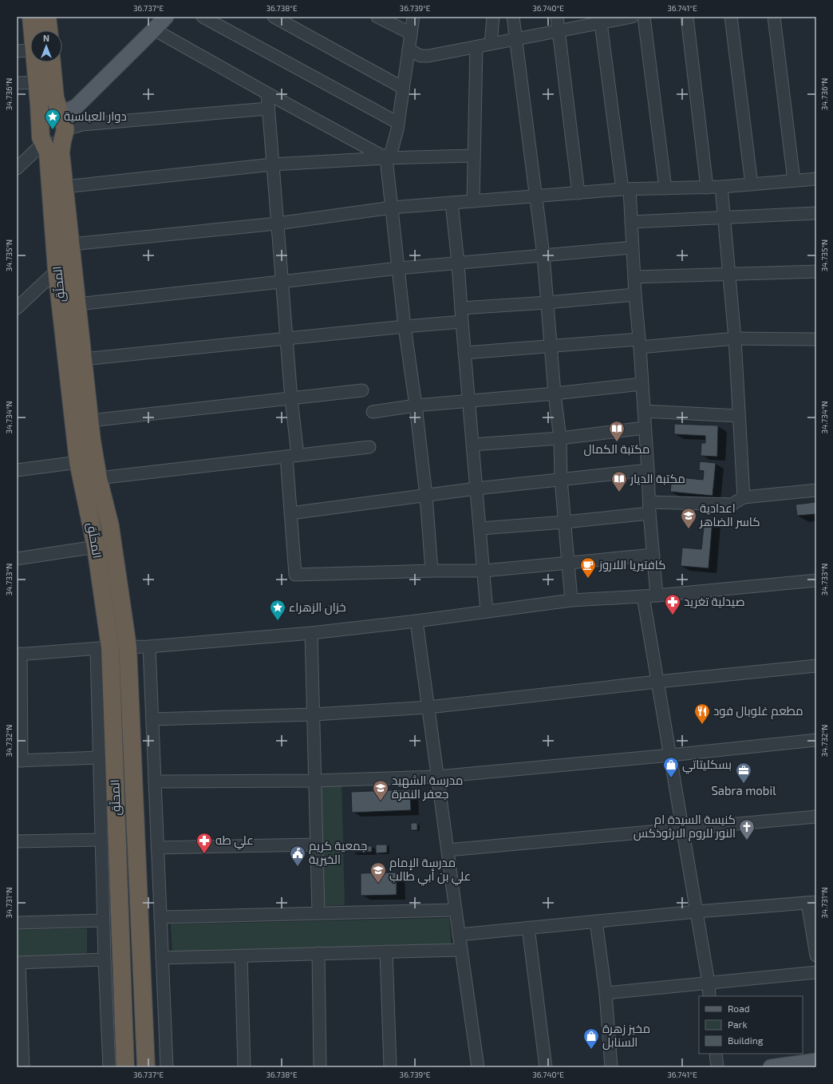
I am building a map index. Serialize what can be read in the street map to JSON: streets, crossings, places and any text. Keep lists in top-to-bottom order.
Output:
{
  "streets": {
    "highway": ["المحلّق"]
  },
  "places": {
    "place": ["دوار العباسية", "خزان الزهراء"],
    "library": ["مكتبة الكمال", "مكتبة الديار"],
    "school or university": ["اعدادية كاسر الضاهر", "مدرسة الشهيد جعفر النمرة", "مدرسة الإمام علي بن أبي طالب"],
    "cafe": ["كافتيريا اللاروز"],
    "pharmacy": ["صيدلية تغريد", "علي طه"],
    "restaurant": ["مطعم غلوبال فود"],
    "shop": ["بسكليتاتي", "مخبز زهرة السنابل"],
    "office": ["Sabra mobil"],
    "church": ["كنيسة السيدة ام النور للروم الارثوذكس"],
    "public building": ["جمعية كريم الخيرية"]
  },
  "legend": ["Road", "Park", "Building"],
  "north": "top",
  "coordinates": [
    "36.737°E",
    "36.738°E",
    "36.739°E",
    "36.740°E",
    "36.741°E",
    "34.736°N",
    "34.735°N",
    "34.734°N",
    "34.733°N",
    "34.732°N",
    "34.731°N"
  ]
}
